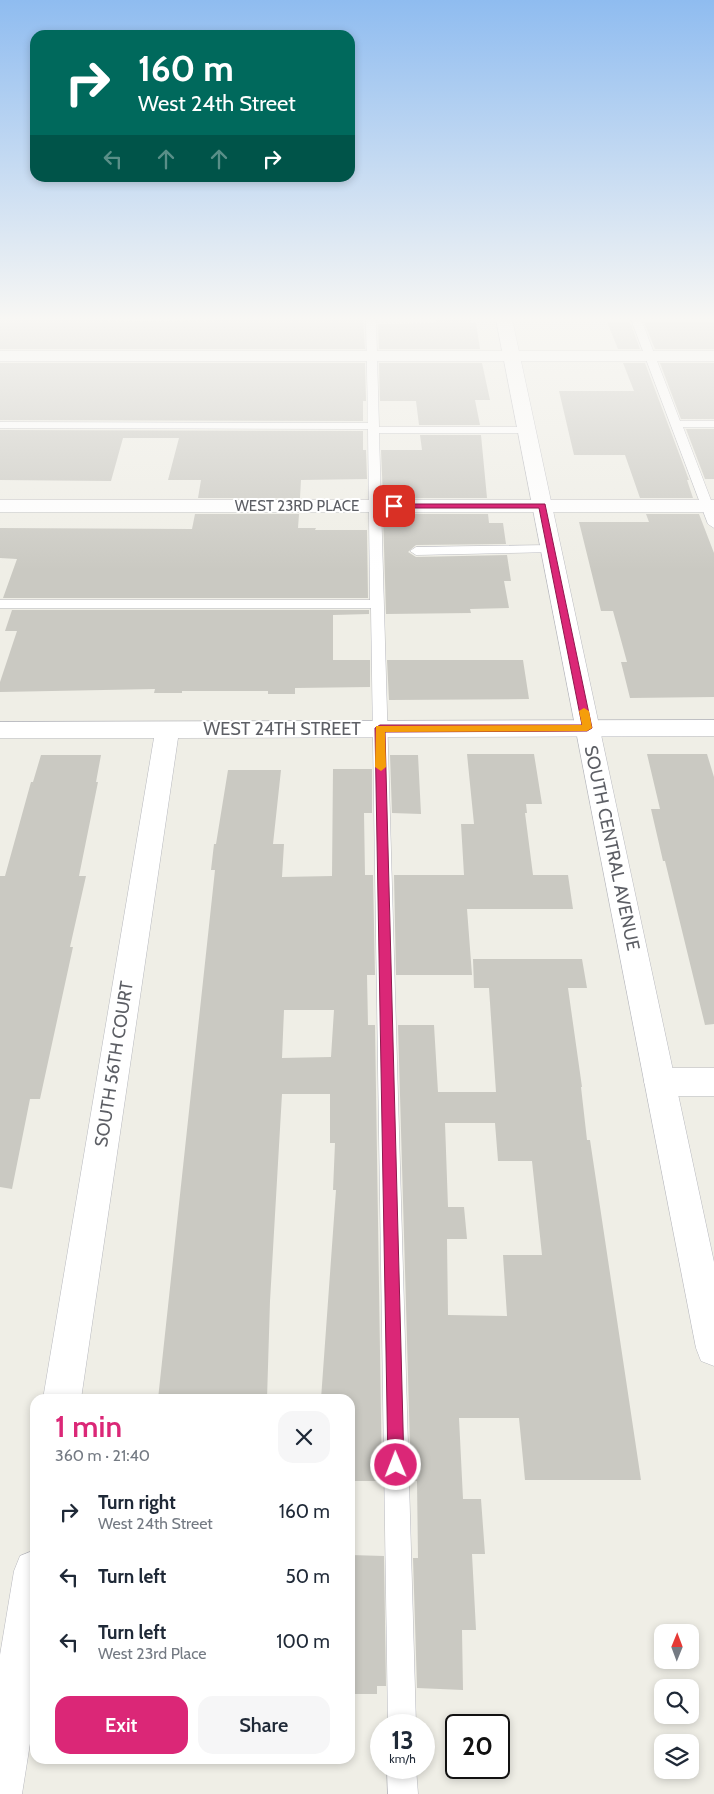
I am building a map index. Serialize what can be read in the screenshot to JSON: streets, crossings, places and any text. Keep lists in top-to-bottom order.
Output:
{
  "streets": {
    "street": [
      "WEST 23RD PLACE",
      "WEST 24TH STREET",
      "SOUTH CENTRAL AVENUE",
      "SOUTH 56TH COURT"
    ]
  },
  "crossings": [
    ["WEST 23RD PLACE", "SOUTH CENTRAL AVENUE"],
    ["WEST 24TH STREET", "SOUTH CENTRAL AVENUE"],
    ["WEST 24TH STREET", "SOUTH 56TH COURT"]
  ],
  "north": "top",
  "page": {
    "turn": ["160 m", "West 24th Street"],
    "heading": ["1 min", "360 m · 21:40"],
    "list": [
      {
        "name": "Turn right",
        "note": "West 24th Street",
        "value": "160 m"
      },
      {
        "name": "Turn left",
        "value": "50 m"
      },
      {
        "name": "Turn left",
        "note": "West 23rd Place",
        "value": "100 m"
      }
    ],
    "buttons": ["Exit", "Share"],
    "speed": "13 km/h",
    "limit": "20"
  }
}
